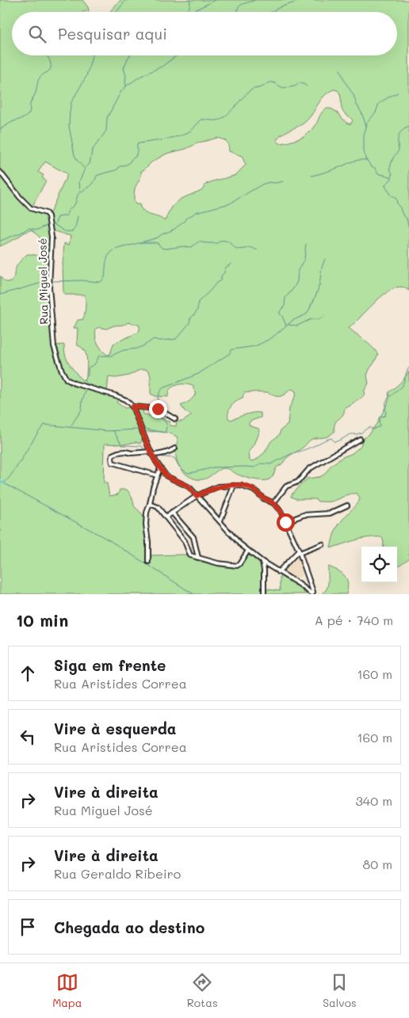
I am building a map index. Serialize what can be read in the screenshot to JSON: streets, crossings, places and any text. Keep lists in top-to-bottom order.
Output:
{
  "streets": {
    "street": ["Rua Miguel José"]
  },
  "page": {
    "search": "Pesquisar aqui",
    "heading": ["10 min", "A pé · 740 m"],
    "list": [
      ["Siga em frente", "Rua Aristides Correa", "160 m"],
      ["Vire à esquerda", "Rua Aristides Correa", "160 m"],
      ["Vire à direita", "Rua Miguel José", "340 m"],
      ["Vire à direita", "Rua Geraldo Ribeiro", "80 m"],
      "Chegada ao destino"
    ],
    "nav": ["Mapa", "Rotas", "Salvos"]
  }
}
